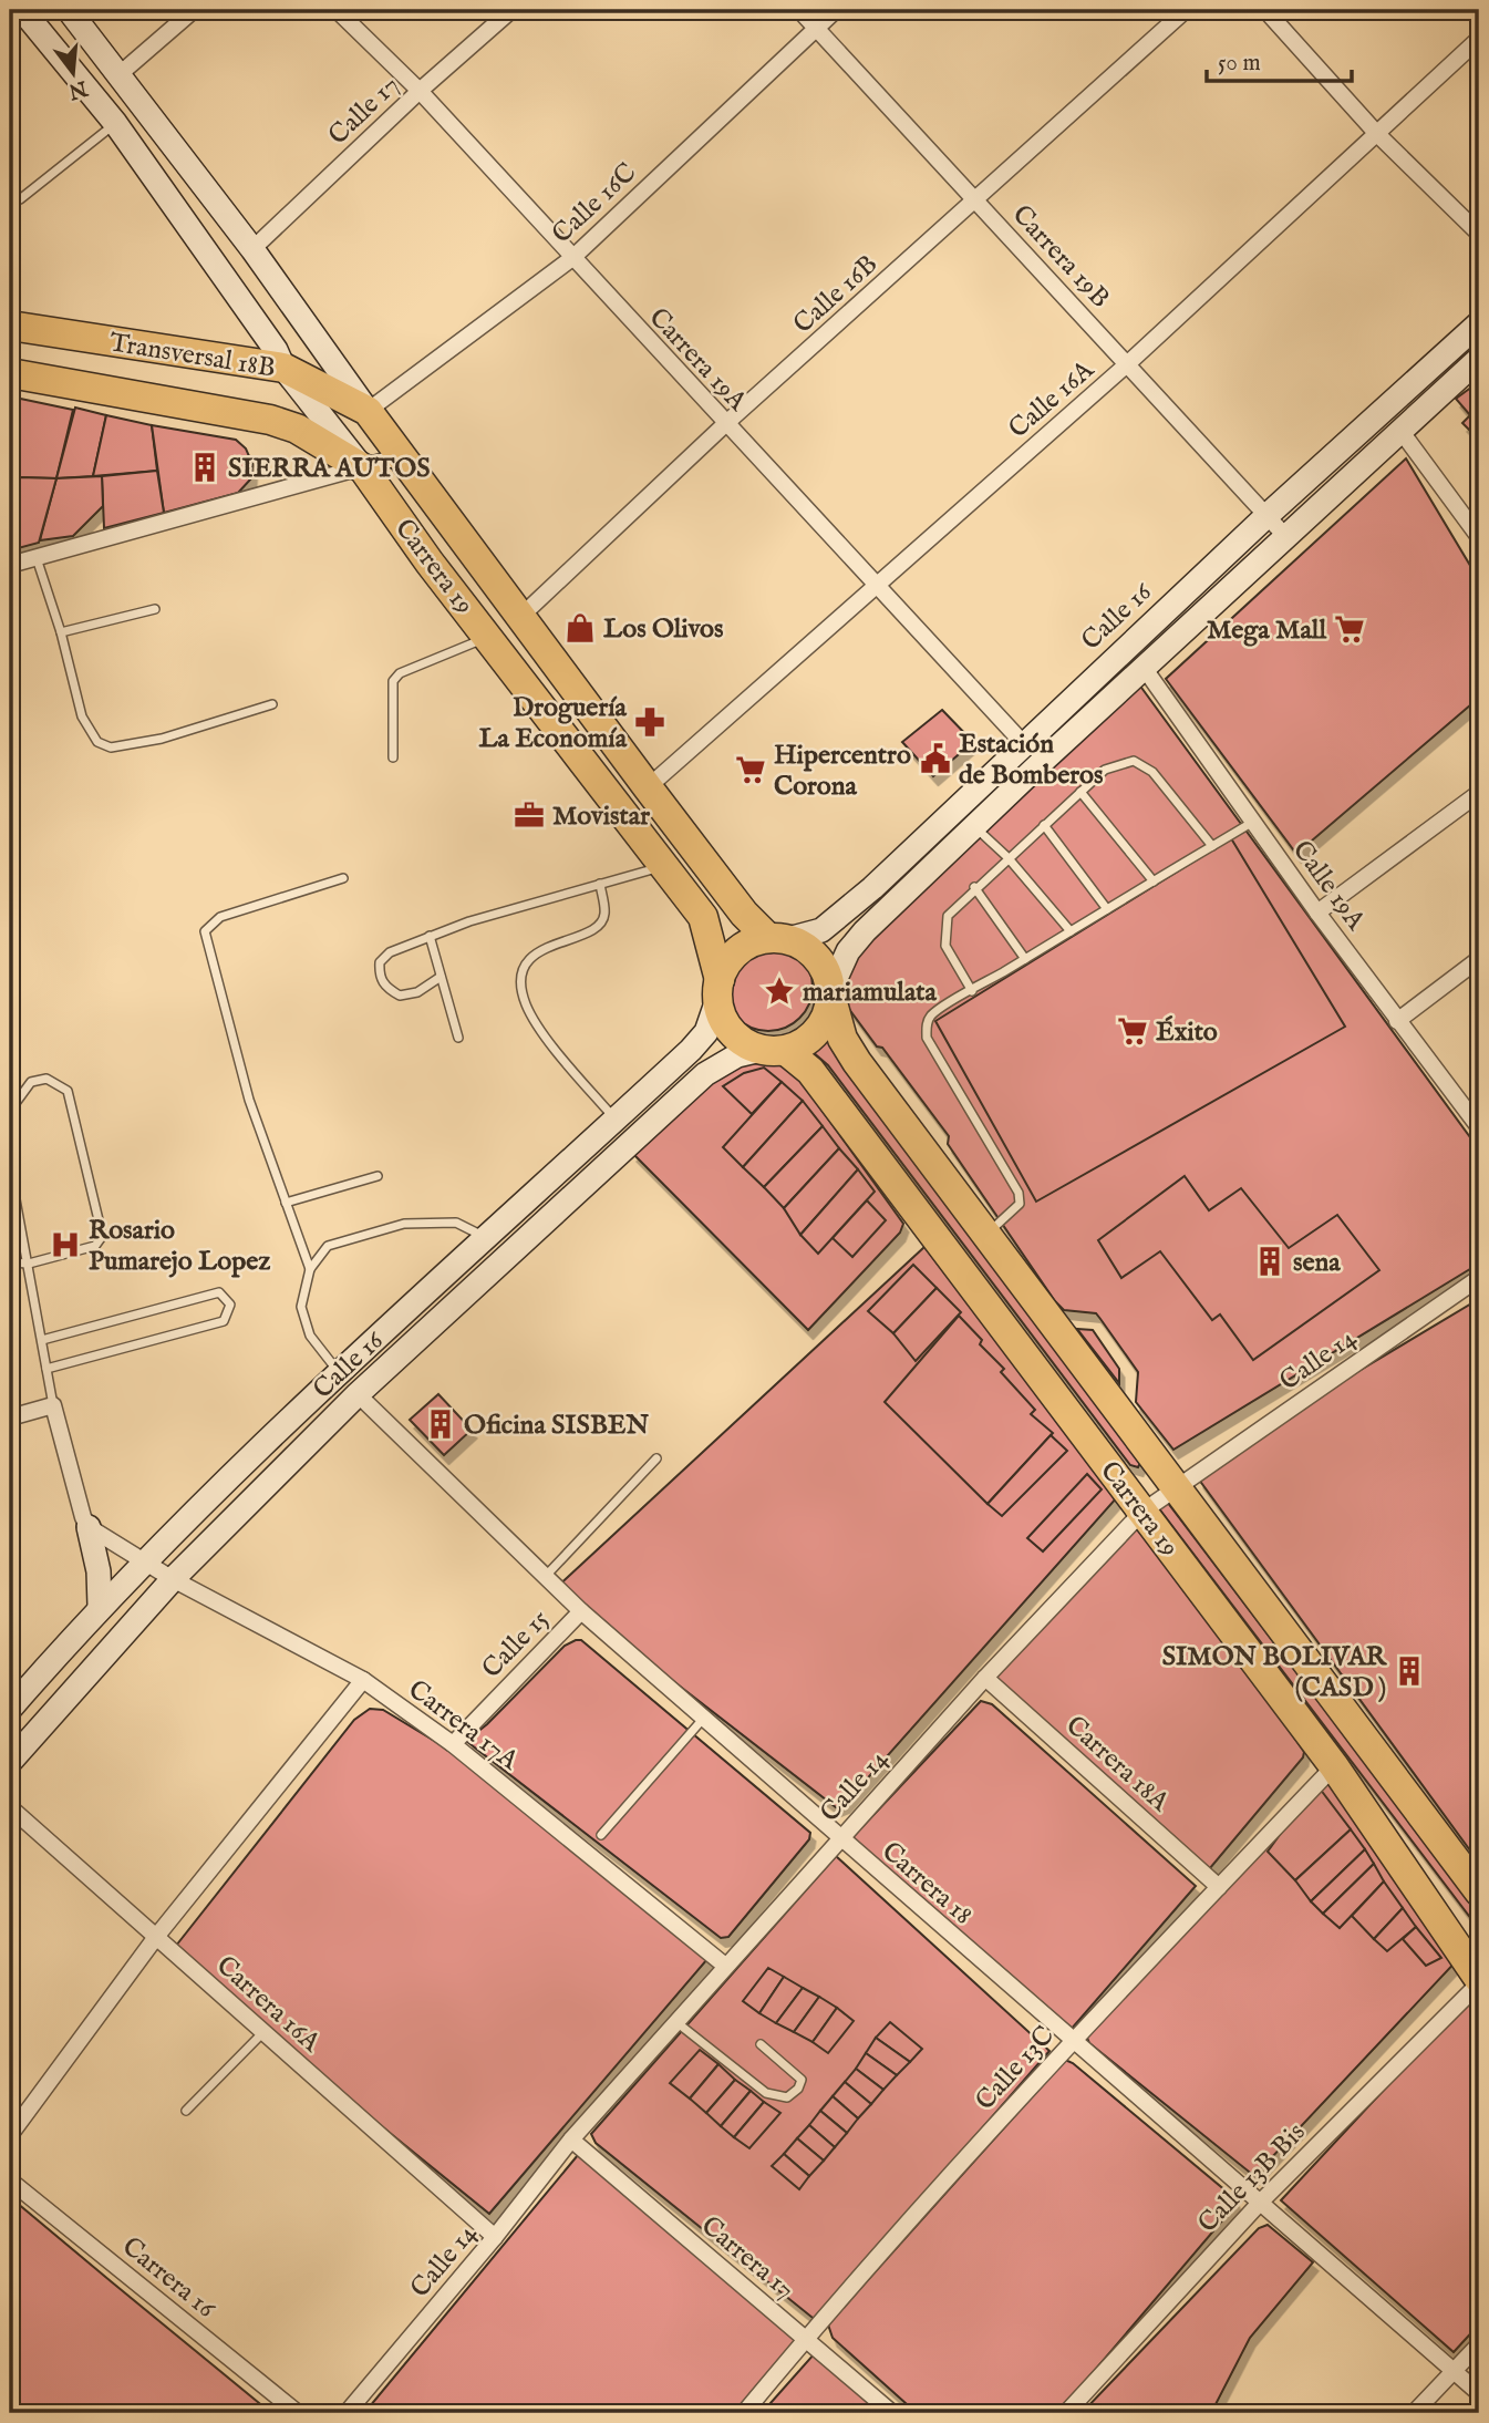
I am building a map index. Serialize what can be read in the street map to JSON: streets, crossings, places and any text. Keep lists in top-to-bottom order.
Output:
{
  "streets": {
    "highway": ["Transversal 18B", "Carrera 19"],
    "main road": ["Calle 16"],
    "street": [
      "Calle 17",
      "Calle 16C",
      "Carrera 19B",
      "Calle 16B",
      "Carrera 19A",
      "Calle 16A",
      "Calle 19A",
      "Calle 14",
      "Calle 15",
      "Carrera 17A",
      "Carrera 18A",
      "Carrera 18",
      "Carrera 16A",
      "Calle 13C",
      "Calle 13B Bis",
      "Carrera 17",
      "Carrera 16"
    ]
  },
  "crossings": [
    ["Calle 17", "Carrera 19A"],
    ["Calle 17", "Carrera 19"],
    ["Calle 16C", "Carrera 19B"],
    ["Calle 16C", "Transversal 18B"],
    ["Calle 16C", "Carrera 19A"],
    ["Calle 16C", "Carrera 19"],
    ["Carrera 19B", "Calle 16B"],
    ["Carrera 19B", "Calle 16A"],
    ["Carrera 19B", "Calle 16"],
    ["Calle 16B", "Carrera 19A"],
    ["Calle 16B", "Carrera 19"],
    ["Transversal 18B", "Carrera 19"],
    ["Carrera 19A", "Calle 16A"],
    ["Carrera 19A", "Calle 16"],
    ["Calle 16A", "Carrera 19"],
    ["Carrera 19", "Calle 16"],
    ["Carrera 19", "Calle 14"],
    ["Carrera 19", "Calle 13C"],
    ["Carrera 19", "Calle 13B Bis"],
    ["Calle 16", "Carrera 17A"],
    ["Calle 16", "Carrera 18"],
    ["Calle 14", "Carrera 17A"],
    ["Calle 14", "Carrera 18A"],
    ["Calle 14", "Carrera 18"],
    ["Calle 14", "Carrera 16A"],
    ["Calle 14", "Carrera 17"],
    ["Calle 15", "Carrera 17A"],
    ["Calle 15", "Carrera 18"],
    ["Carrera 18A", "Calle 13C"],
    ["Carrera 18", "Calle 13C"],
    ["Carrera 18", "Calle 13B Bis"],
    ["Calle 13C", "Carrera 17"]
  ],
  "places": {
    "building": [
      "SIERRA AUTOS",
      "sena",
      "Oficina SISBEN",
      "SIMON BOLIVAR (CASD )"
    ],
    "shop": ["Los Olivos"],
    "supermarket": ["Mega Mall", "Hipercentro Corona", "Éxito"],
    "pharmacy": ["Droguería La Economía"],
    "public building": ["Estación de Bomberos"],
    "office": ["Movistar"],
    "place": ["mariamulata"],
    "hospital": ["Rosario Pumarejo Lopez"]
  },
  "scale_bar": "50 m",
  "north": "bottom"
}
